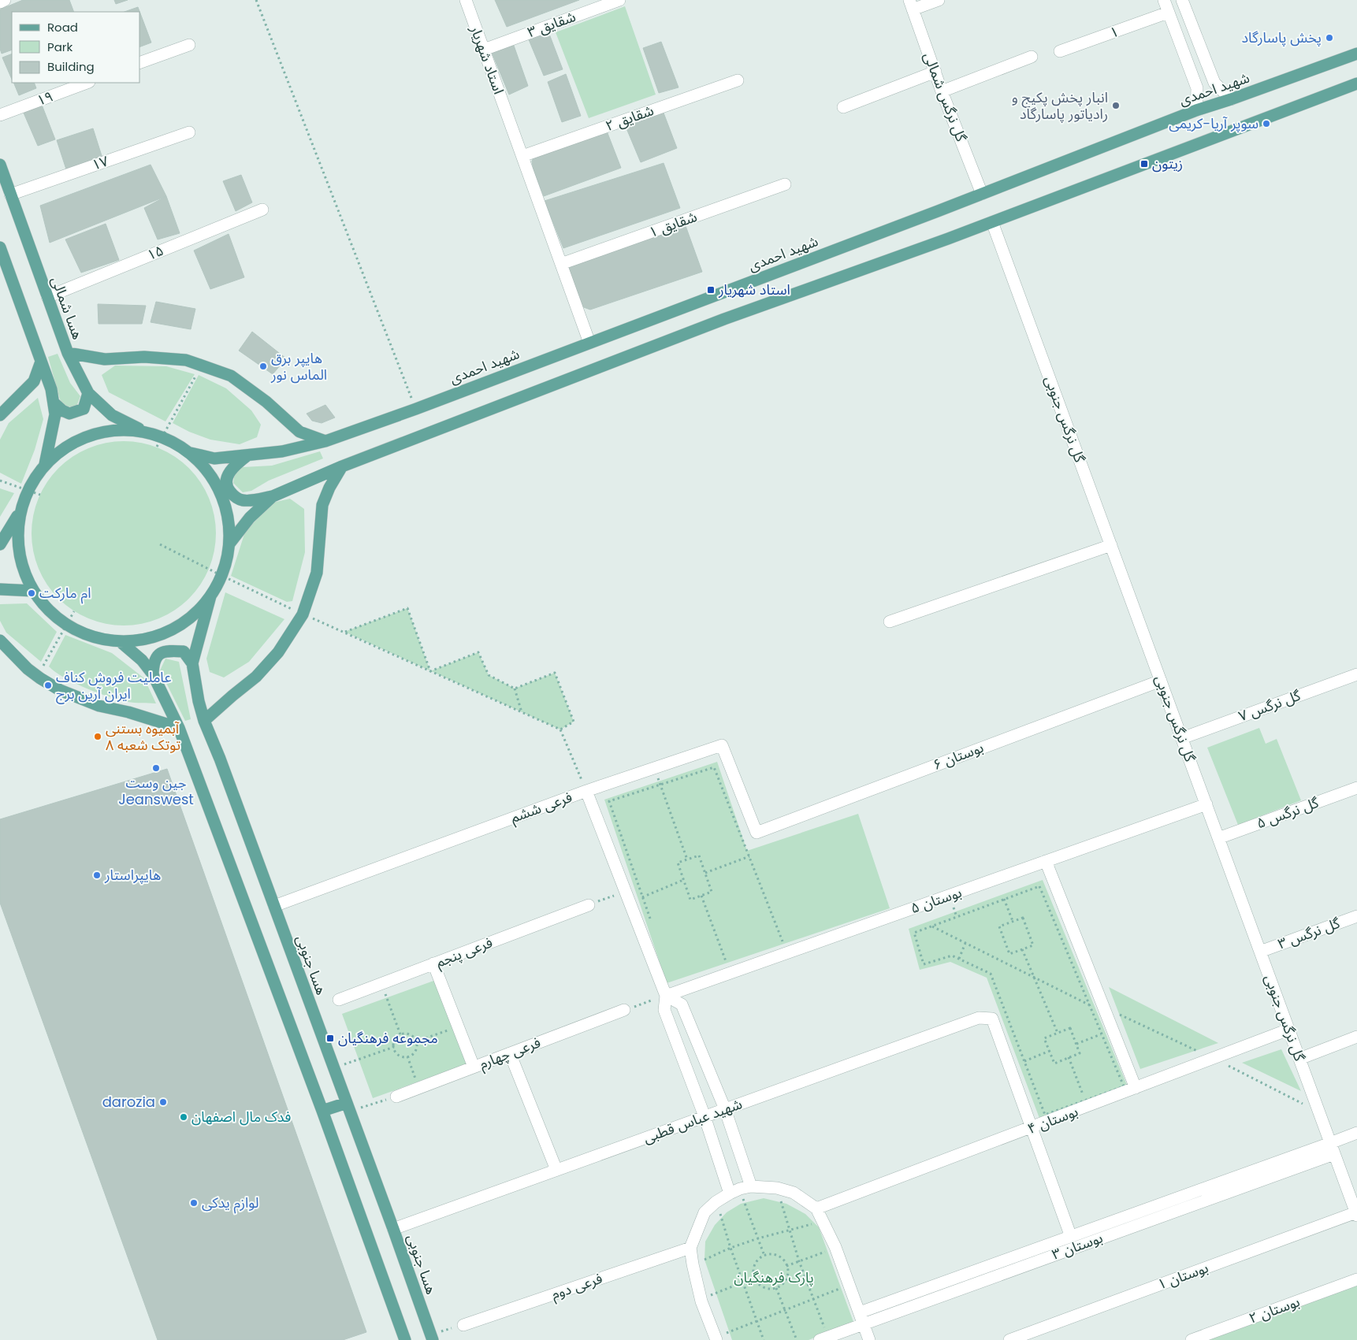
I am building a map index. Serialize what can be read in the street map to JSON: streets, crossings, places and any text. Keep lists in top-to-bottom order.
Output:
{
  "streets": {
    "main road": ["شهید احمدی", "هسا شمالی", "هسا جنوبی"],
    "street": [
      "شقایق ۳",
      "۱",
      "استاد شهریار",
      "گل نرگس شمالی",
      "۱۹",
      "شقایق ۲",
      "۱۷",
      "شقایق ۱",
      "۱۵",
      "گل نرگس جنوبی",
      "گل نرگس ۷",
      "بوستان ۶",
      "فرعی ششم",
      "گل نرگس ۵",
      "بوستان ۵",
      "گل نرگس ۳",
      "فرعی پنجم",
      "فرعی چهارم",
      "بوستان ۴",
      "شهید عباس قطبی",
      "بوستان ۳",
      "بوستان ۱",
      "فرعی دوم",
      "بوستان ۲"
    ]
  },
  "crossings": [
    ["شقایق ۳", "استاد شهریار"],
    ["استاد شهریار", "شهید احمدی"],
    ["استاد شهریار", "شقایق ۲"],
    ["استاد شهریار", "شقایق ۱"],
    ["شهید احمدی", "گل نرگس شمالی"],
    ["۱۷", "هسا شمالی"],
    ["۱۵", "هسا شمالی"],
    ["گل نرگس جنوبی", "گل نرگس ۷"],
    ["گل نرگس جنوبی", "بوستان ۶"],
    ["گل نرگس جنوبی", "گل نرگس ۵"],
    ["گل نرگس جنوبی", "بوستان ۵"],
    ["گل نرگس جنوبی", "گل نرگس ۳"],
    ["گل نرگس جنوبی", "بوستان ۴"],
    ["گل نرگس جنوبی", "بوستان ۳"],
    ["گل نرگس جنوبی", "بوستان ۱"],
    ["بوستان ۶", "فرعی ششم"],
    ["فرعی ششم", "هسا جنوبی"],
    ["هسا جنوبی", "شهید عباس قطبی"]
  ],
  "parks": ["پارک فرهنگیان"],
  "places": {
    "other": [
      "پخش پاسارگاد",
      "انبار پخش پکیج و رادیاتور پاسارگاد",
      "سوپر آریا-کریمی",
      "هایپر برق الماس نور",
      "ام مارکت",
      "عاملیت فروش کناف ایران آرین برج",
      "آبمیوه بستنی توتک شعبه ۸",
      "جین وست Jeanswest",
      "هایپراستار",
      "darozia",
      "فدک مال اصفهان",
      "لوازم یدکی"
    ],
    "transit": ["زیتون", "استاد شهریار", "مجموعه فرهنگیان"]
  },
  "legend": ["Road", "Park", "Building"]
}
